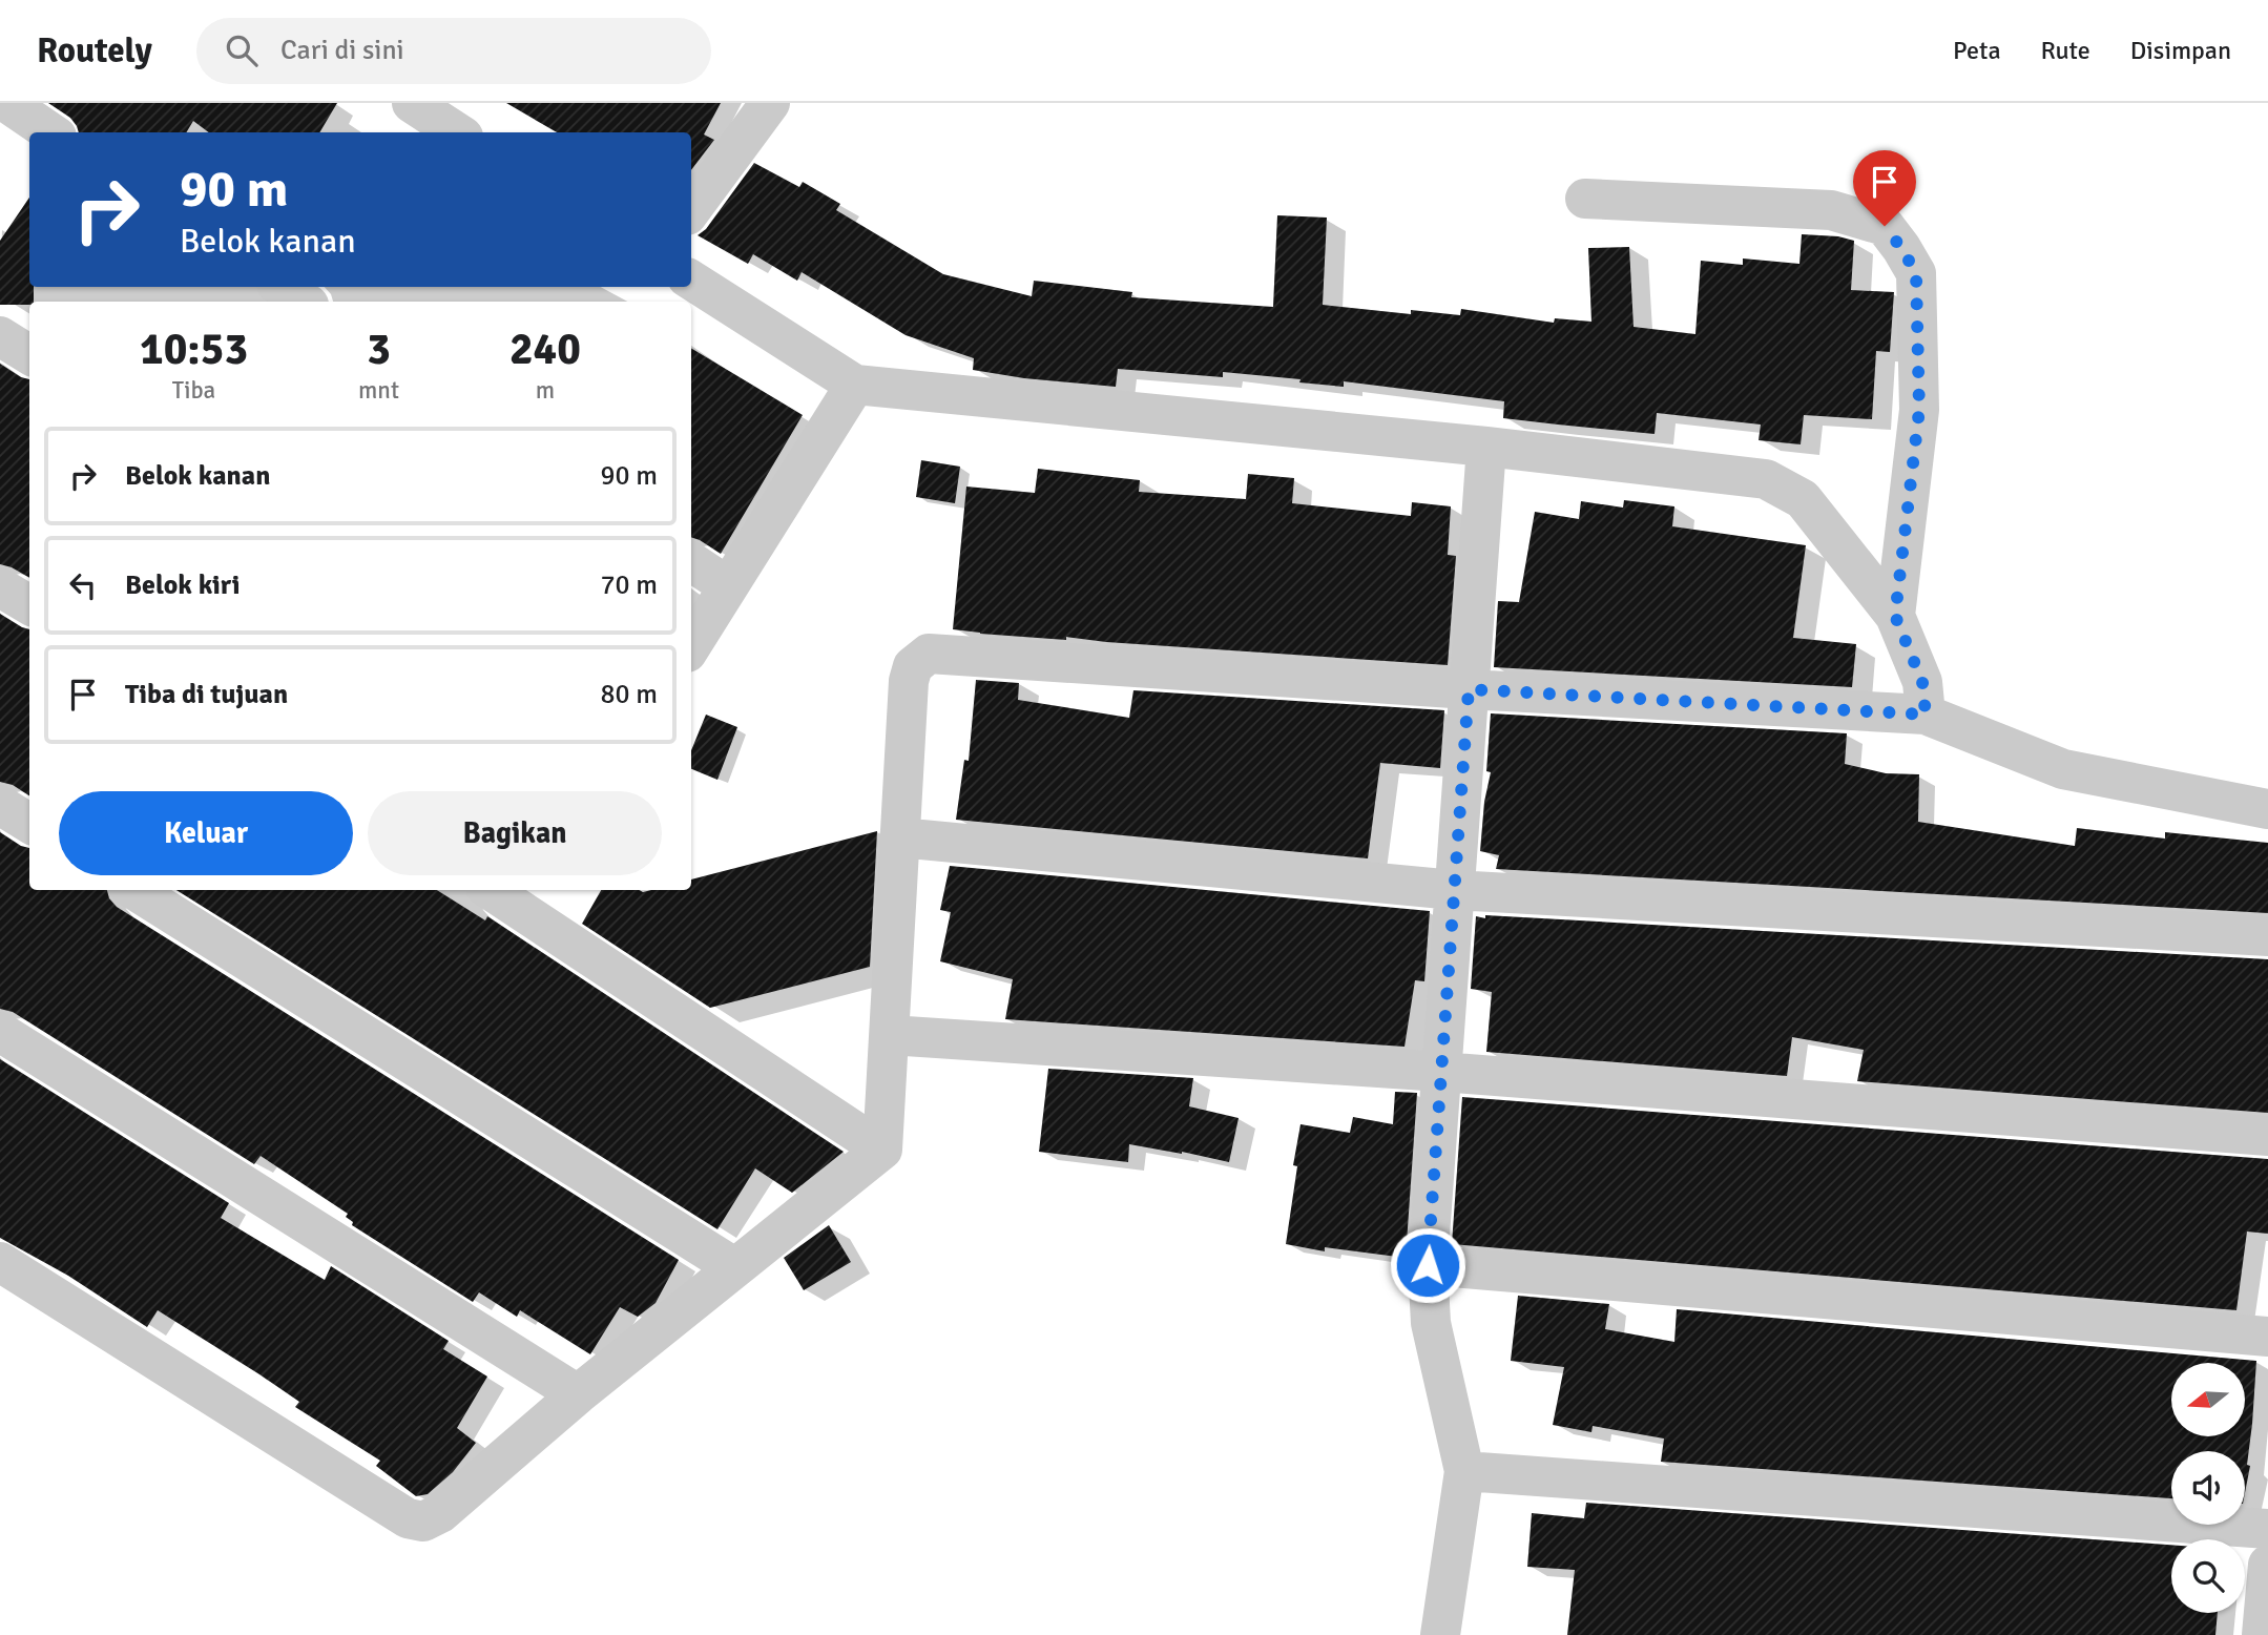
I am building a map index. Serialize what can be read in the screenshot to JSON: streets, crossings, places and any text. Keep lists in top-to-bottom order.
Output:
{
  "north": "left",
  "page": {
    "header": "Routely",
    "search": "Cari di sini",
    "nav": ["Peta", "Rute", "Disimpan"],
    "turn": ["90 m", "Belok kanan"],
    "eta": [
      "10:53",
      "Tiba",
      "3",
      "mnt",
      "240",
      "m"
    ],
    "list": [
      {
        "name": "Belok kanan",
        "value": "90 m"
      },
      {
        "name": "Belok kiri",
        "value": "70 m"
      },
      {
        "name": "Tiba di tujuan",
        "value": "80 m"
      }
    ],
    "buttons": ["Keluar", "Bagikan"]
  }
}
